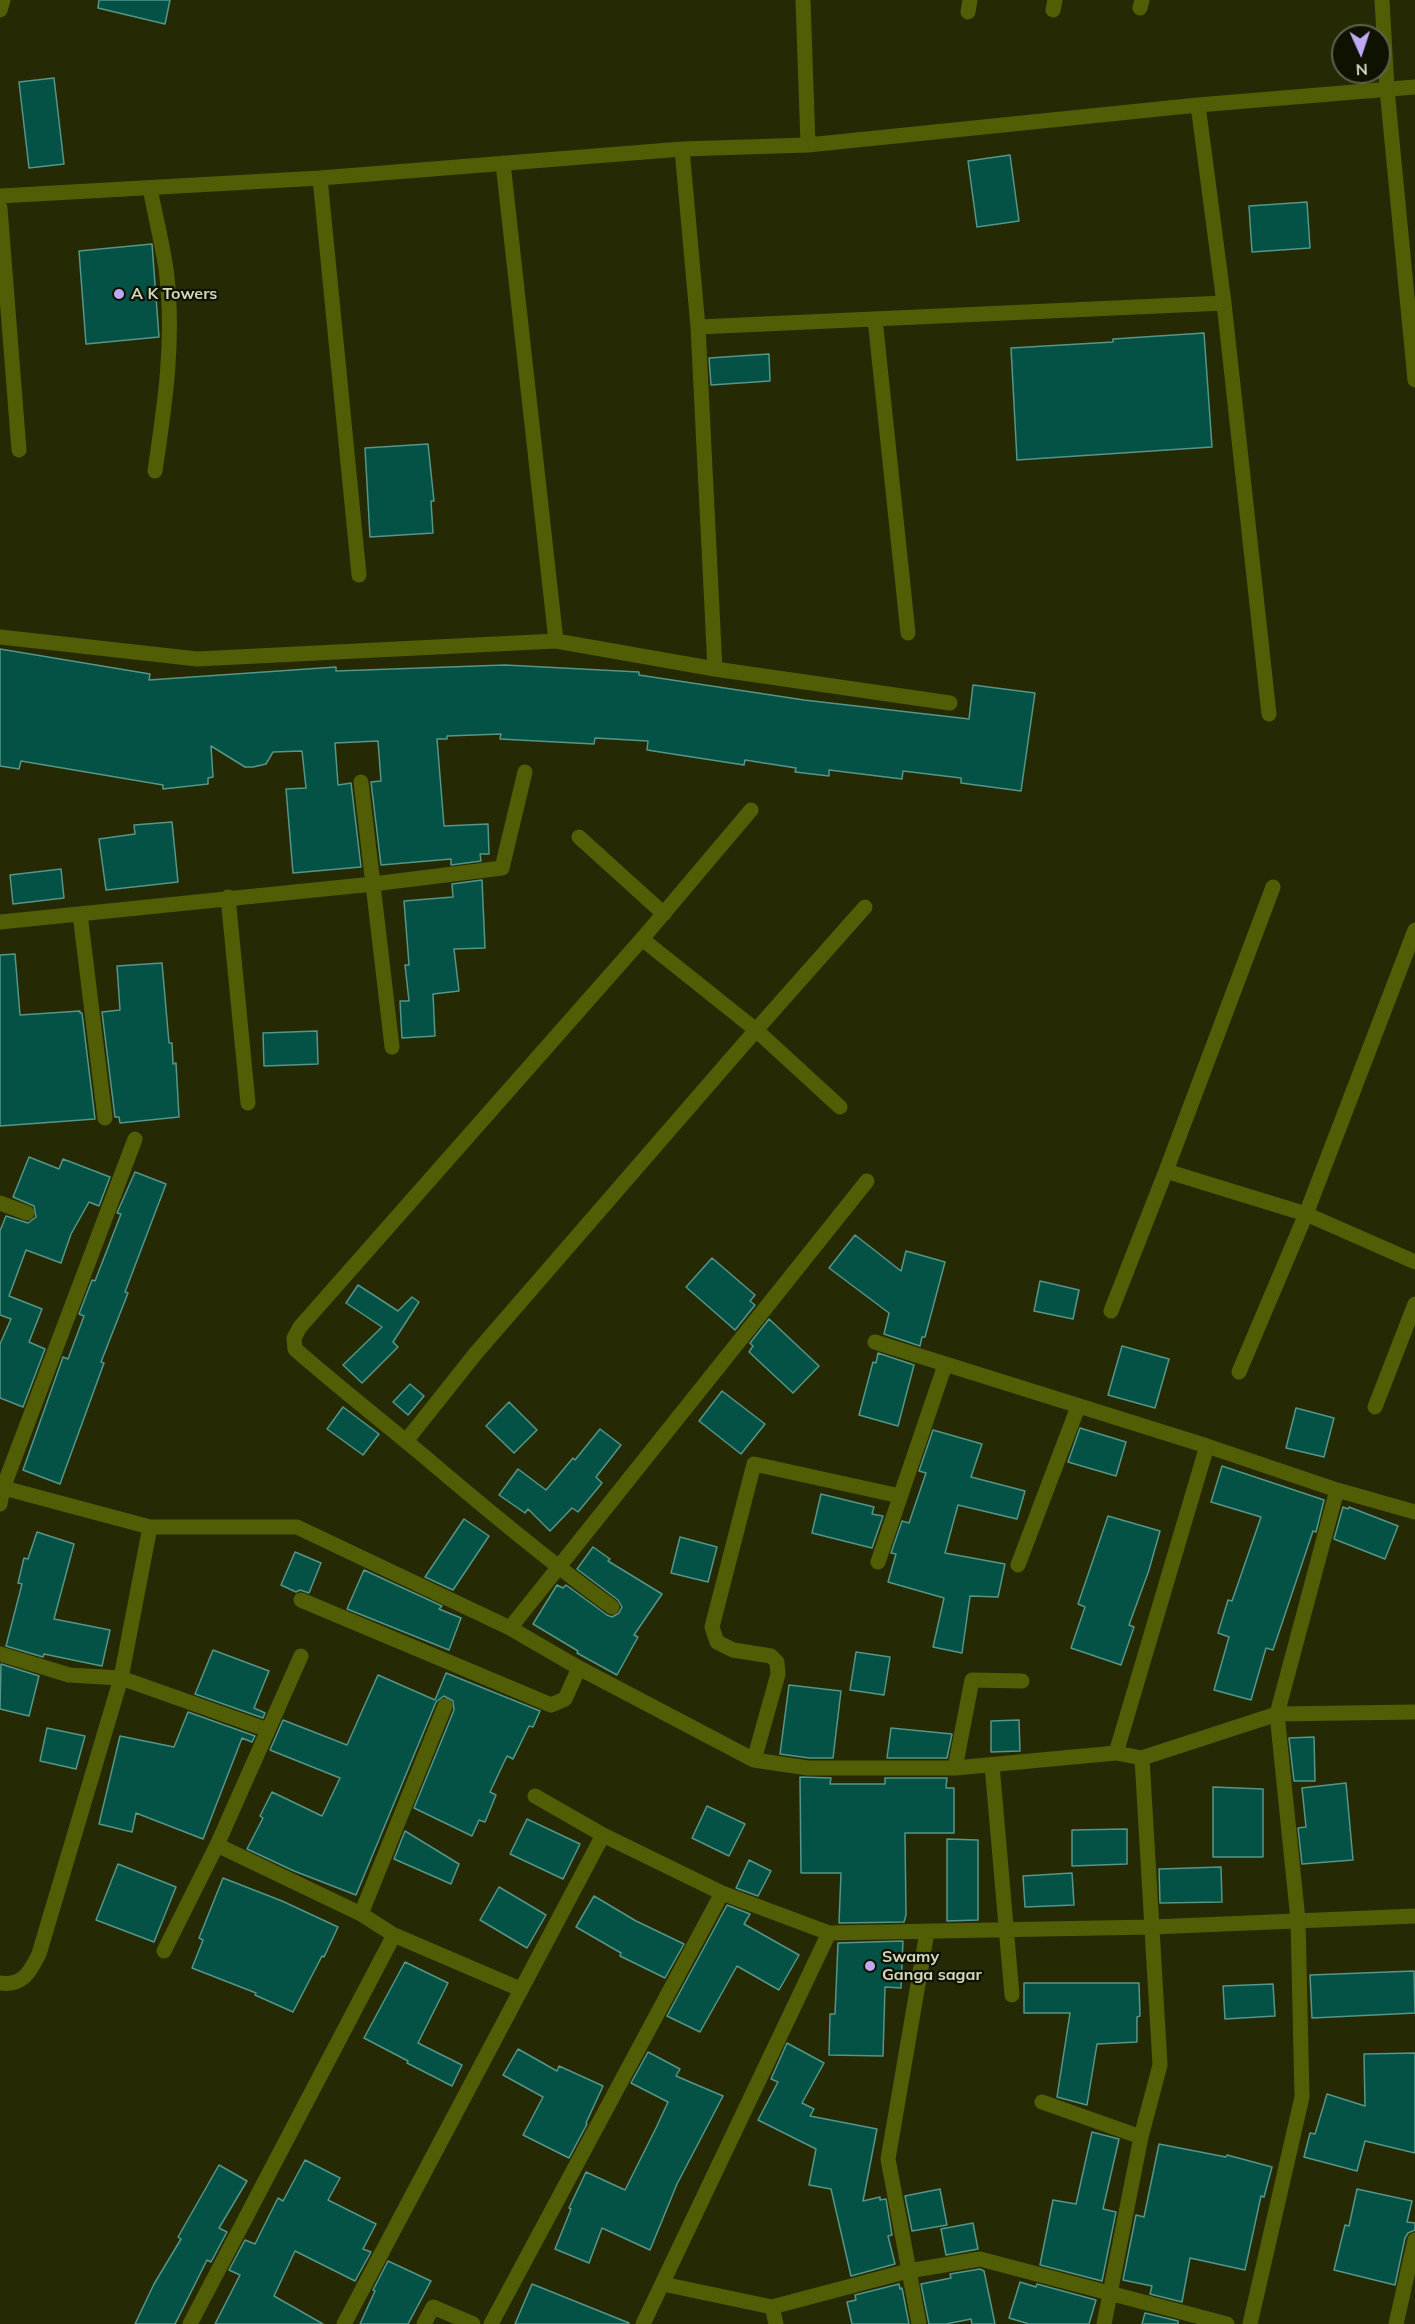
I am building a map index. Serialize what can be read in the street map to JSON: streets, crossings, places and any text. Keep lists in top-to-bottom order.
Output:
{
  "places": ["A K Towers", "Swamy Ganga sagar"],
  "north": "bottom"
}
